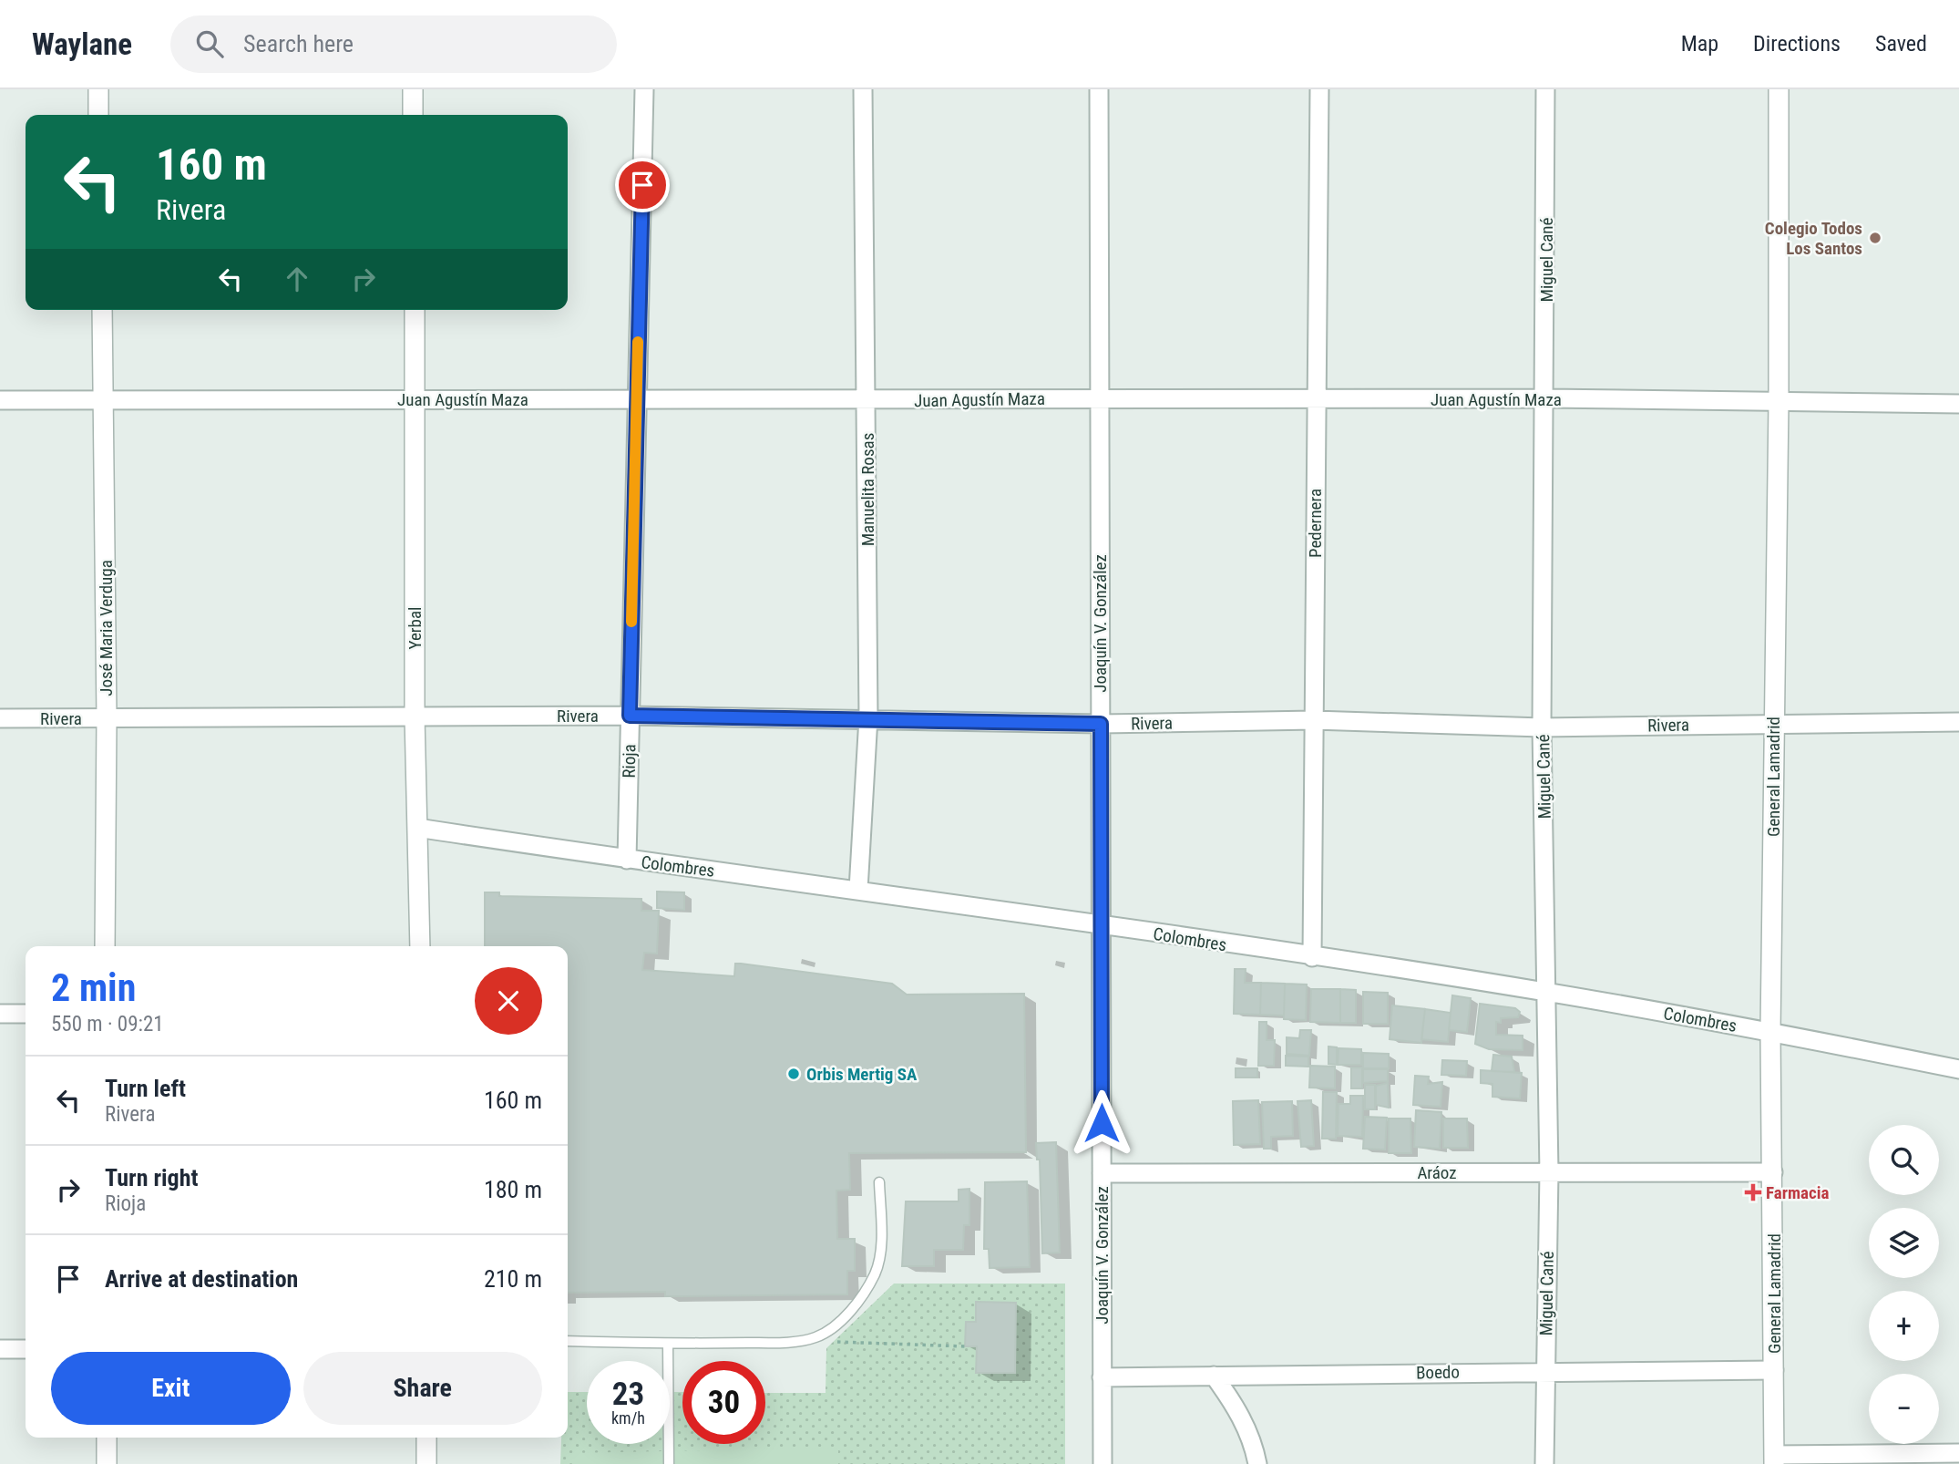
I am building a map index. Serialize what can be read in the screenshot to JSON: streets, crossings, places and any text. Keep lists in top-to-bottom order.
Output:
{
  "streets": {
    "street": [
      "Miguel Cané",
      "Juan Agustín Maza",
      "Manuelita Rosas",
      "Pedernera",
      "Joaquín V. González",
      "José Maria Verduga",
      "Yerbal",
      "Rivera",
      "Rioja",
      "General Lamadrid",
      "Colombres",
      "Aráoz",
      "Boedo"
    ]
  },
  "crossings": [
    ["Miguel Cané", "Juan Agustín Maza"],
    ["Miguel Cané", "Rivera"],
    ["Miguel Cané", "Colombres"],
    ["Miguel Cané", "Aráoz"],
    ["Miguel Cané", "Boedo"],
    ["Juan Agustín Maza", "Manuelita Rosas"],
    ["Juan Agustín Maza", "Pedernera"],
    ["Juan Agustín Maza", "Joaquín V. González"],
    ["Juan Agustín Maza", "José Maria Verduga"],
    ["Juan Agustín Maza", "Yerbal"],
    ["Juan Agustín Maza", "Rioja"],
    ["Juan Agustín Maza", "General Lamadrid"],
    ["Manuelita Rosas", "Rivera"],
    ["Manuelita Rosas", "Colombres"],
    ["Pedernera", "Rivera"],
    ["Pedernera", "Colombres"],
    ["Joaquín V. González", "Rivera"],
    ["Joaquín V. González", "Colombres"],
    ["Joaquín V. González", "Aráoz"],
    ["Joaquín V. González", "Boedo"],
    ["José Maria Verduga", "Rivera"],
    ["Yerbal", "Rivera"],
    ["Yerbal", "Colombres"],
    ["Rivera", "Rioja"],
    ["Rivera", "General Lamadrid"],
    ["Rioja", "Colombres"],
    ["General Lamadrid", "Colombres"],
    ["General Lamadrid", "Aráoz"],
    ["General Lamadrid", "Boedo"]
  ],
  "places": {
    "other": ["Colegio Todos Los Santos", "Orbis Mertig SA"],
    "health": ["Farmacia"]
  },
  "page": {
    "header": "Waylane",
    "search": "Search here",
    "nav": ["Map", "Directions", "Saved"],
    "turn": ["160 m", "Rivera"],
    "heading": ["2 min", "550 m · 09:21"],
    "list": [
      {
        "name": "Turn left",
        "note": "Rivera",
        "value": "160 m"
      },
      {
        "name": "Turn right",
        "note": "Rioja",
        "value": "180 m"
      },
      {
        "name": "Arrive at destination",
        "value": "210 m"
      }
    ],
    "map_buttons": ["+", "−"],
    "buttons": ["Exit", "Share"],
    "speed": "23 km/h",
    "limit": "30"
  }
}
